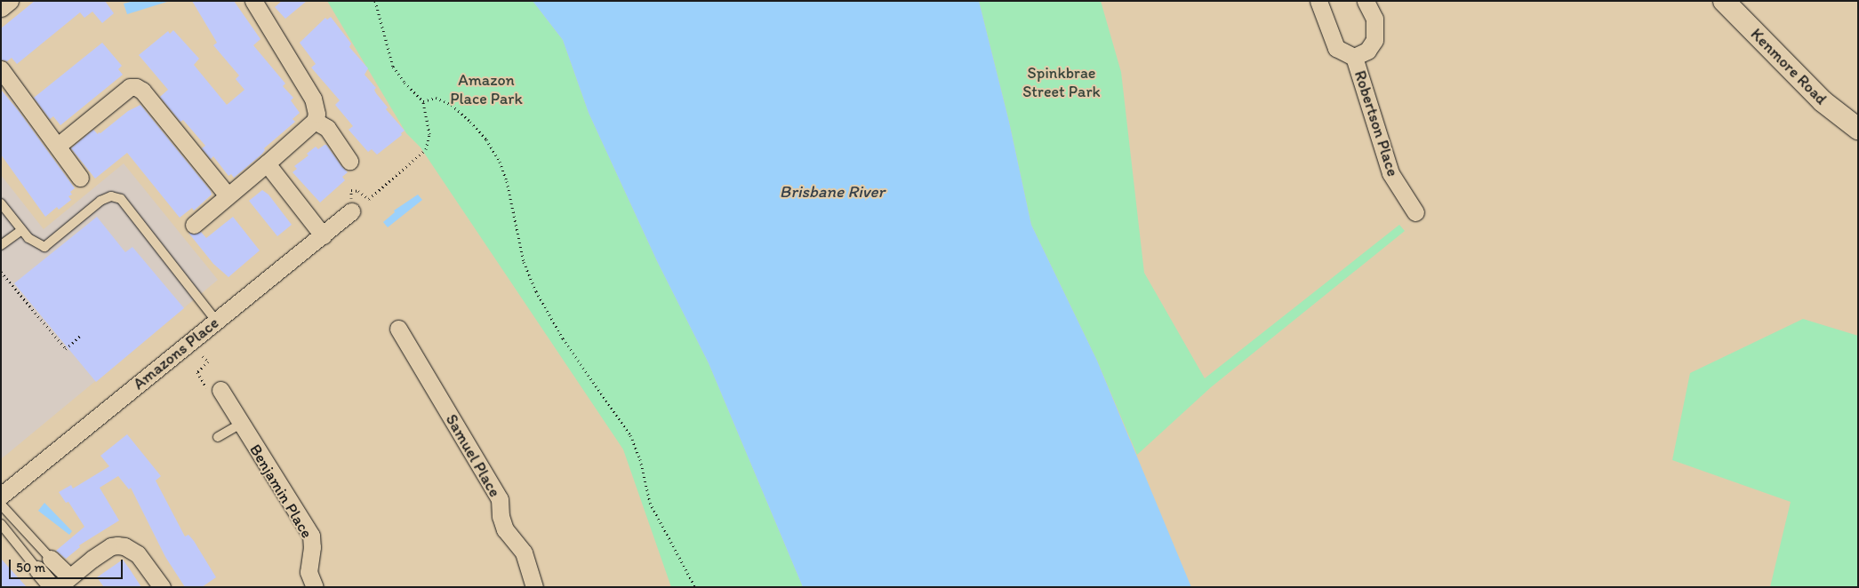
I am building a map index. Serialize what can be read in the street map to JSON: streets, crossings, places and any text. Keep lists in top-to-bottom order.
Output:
{
  "streets": {
    "street": [
      "Kenmore Road",
      "Robertson Place",
      "Amazons Place",
      "Samuel Place",
      "Benjamin Place"
    ]
  },
  "water": ["Brisbane River"],
  "parks": ["Spinkbrae Street Park", "Amazon Place Park"],
  "scale_bar": "50 m"
}
